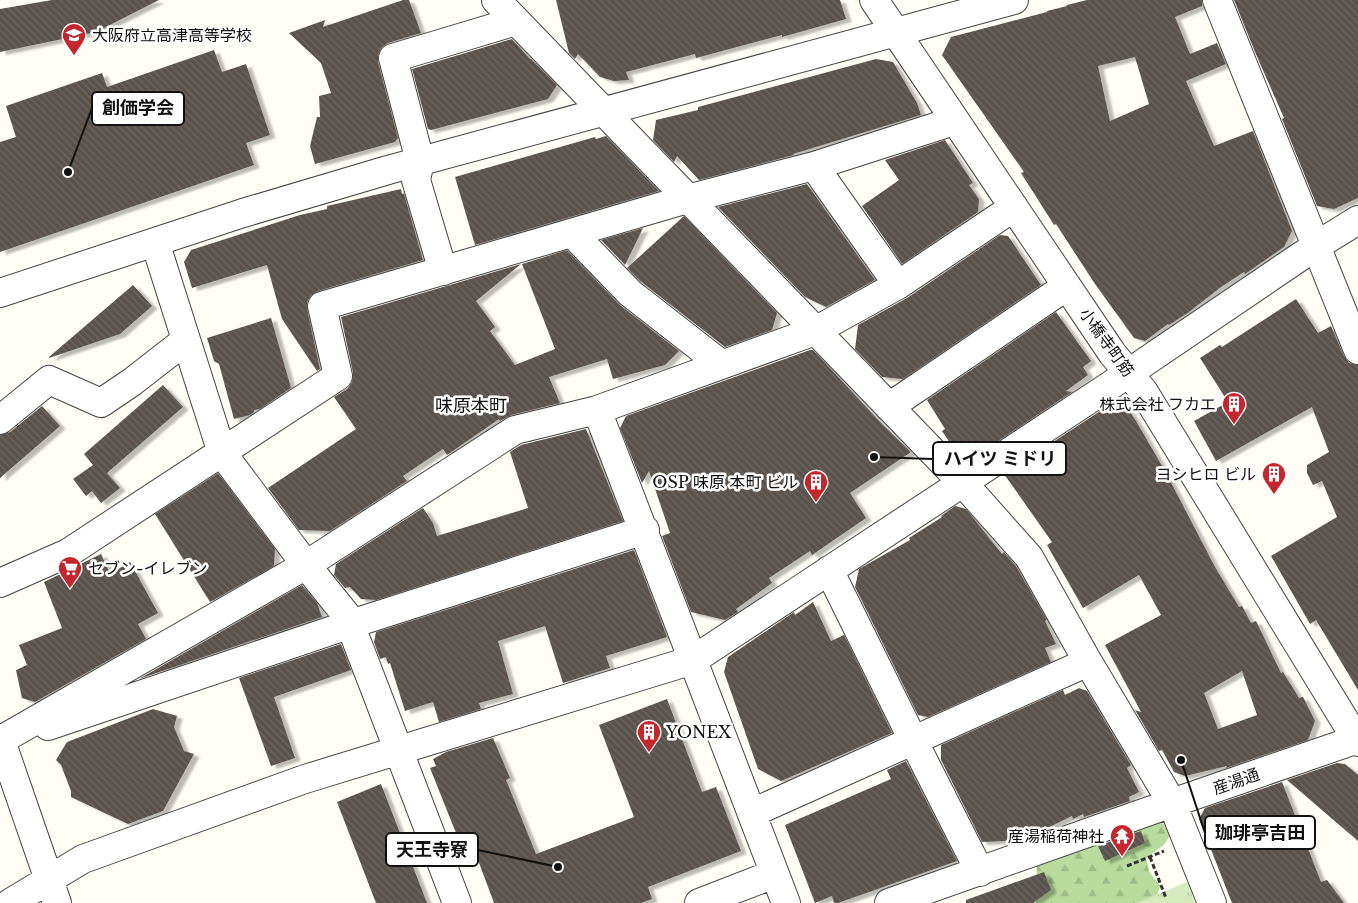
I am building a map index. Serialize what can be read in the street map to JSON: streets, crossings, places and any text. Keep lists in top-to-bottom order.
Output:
{
  "streets": {
    "street": ["小橋寺町筋", "産湯通"]
  },
  "crossings": [
    ["小橋寺町筋", "産湯通"]
  ],
  "districts": ["味原本町"],
  "places": {
    "school or university": ["大阪府立高津高等学校"],
    "other": [
      "創価学会",
      "ハイツ ミドリ",
      "珈琲亭吉田",
      "天王寺寮"
    ],
    "building": [
      "株式会社 フカエ",
      "ヨシヒロ ビル",
      "OSP 味原 本町 ビル",
      "YONEX"
    ],
    "supermarket": ["セブン-イレブン"],
    "temple": ["産湯稲荷神社"]
  }
}
